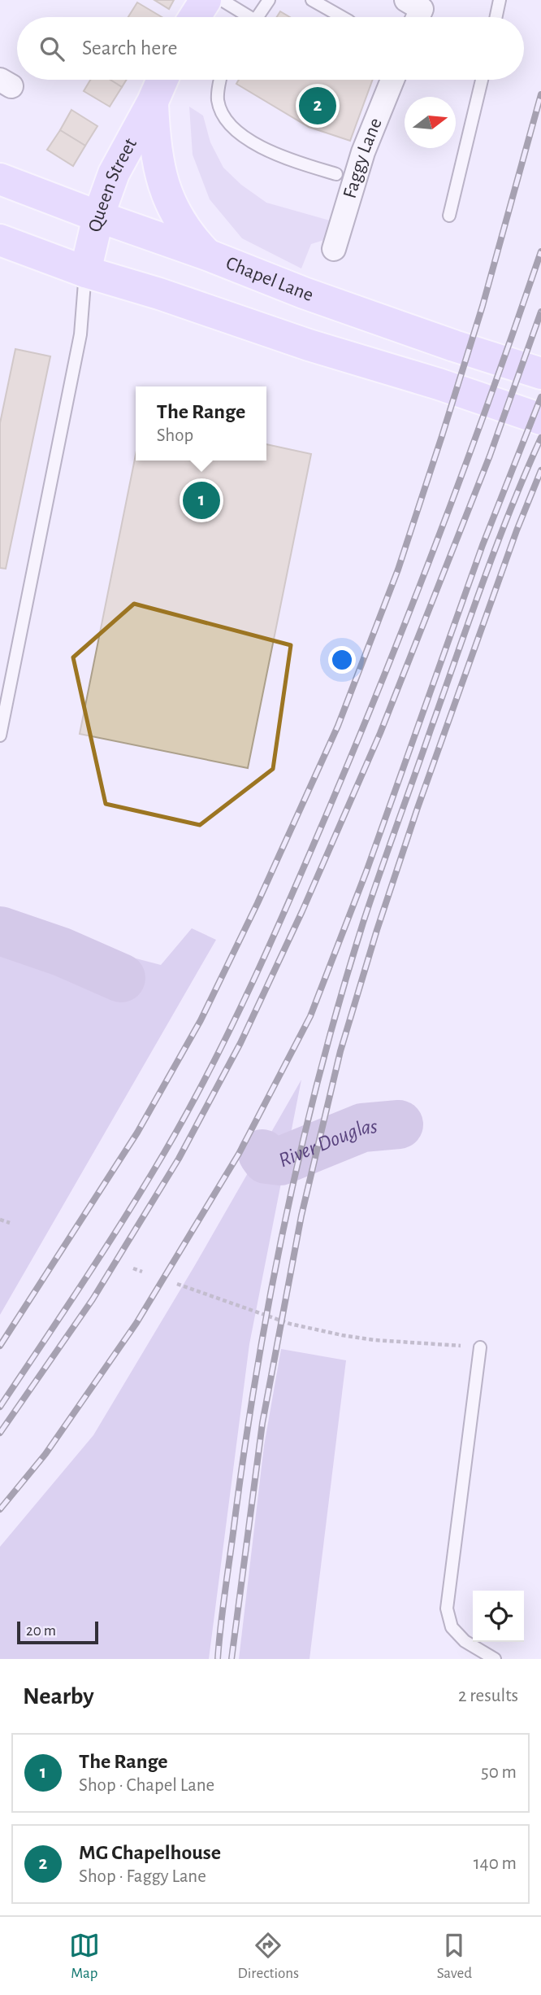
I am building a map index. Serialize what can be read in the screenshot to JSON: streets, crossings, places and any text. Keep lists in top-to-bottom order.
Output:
{
  "streets": {
    "highway": ["Queen Street", "Chapel Lane"],
    "street": ["Faggy Lane"]
  },
  "crossings": [
    ["Queen Street", "Chapel Lane"]
  ],
  "water": ["River Douglas"],
  "scale_bar": "20 m",
  "north": "right",
  "page": {
    "search": "Search here",
    "pins": ["2", "1"],
    "popup": ["The Range", "Shop"],
    "scale": "20 m",
    "heading": ["Nearby", "2 results"],
    "list": [
      {
        "mark": "1",
        "name": "The Range",
        "note": "Shop · Chapel Lane",
        "value": "50 m"
      },
      {
        "mark": "2",
        "name": "MG Chapelhouse",
        "note": "Shop · Faggy Lane",
        "value": "140 m"
      }
    ],
    "nav": ["Map", "Directions", "Saved"]
  }
}
